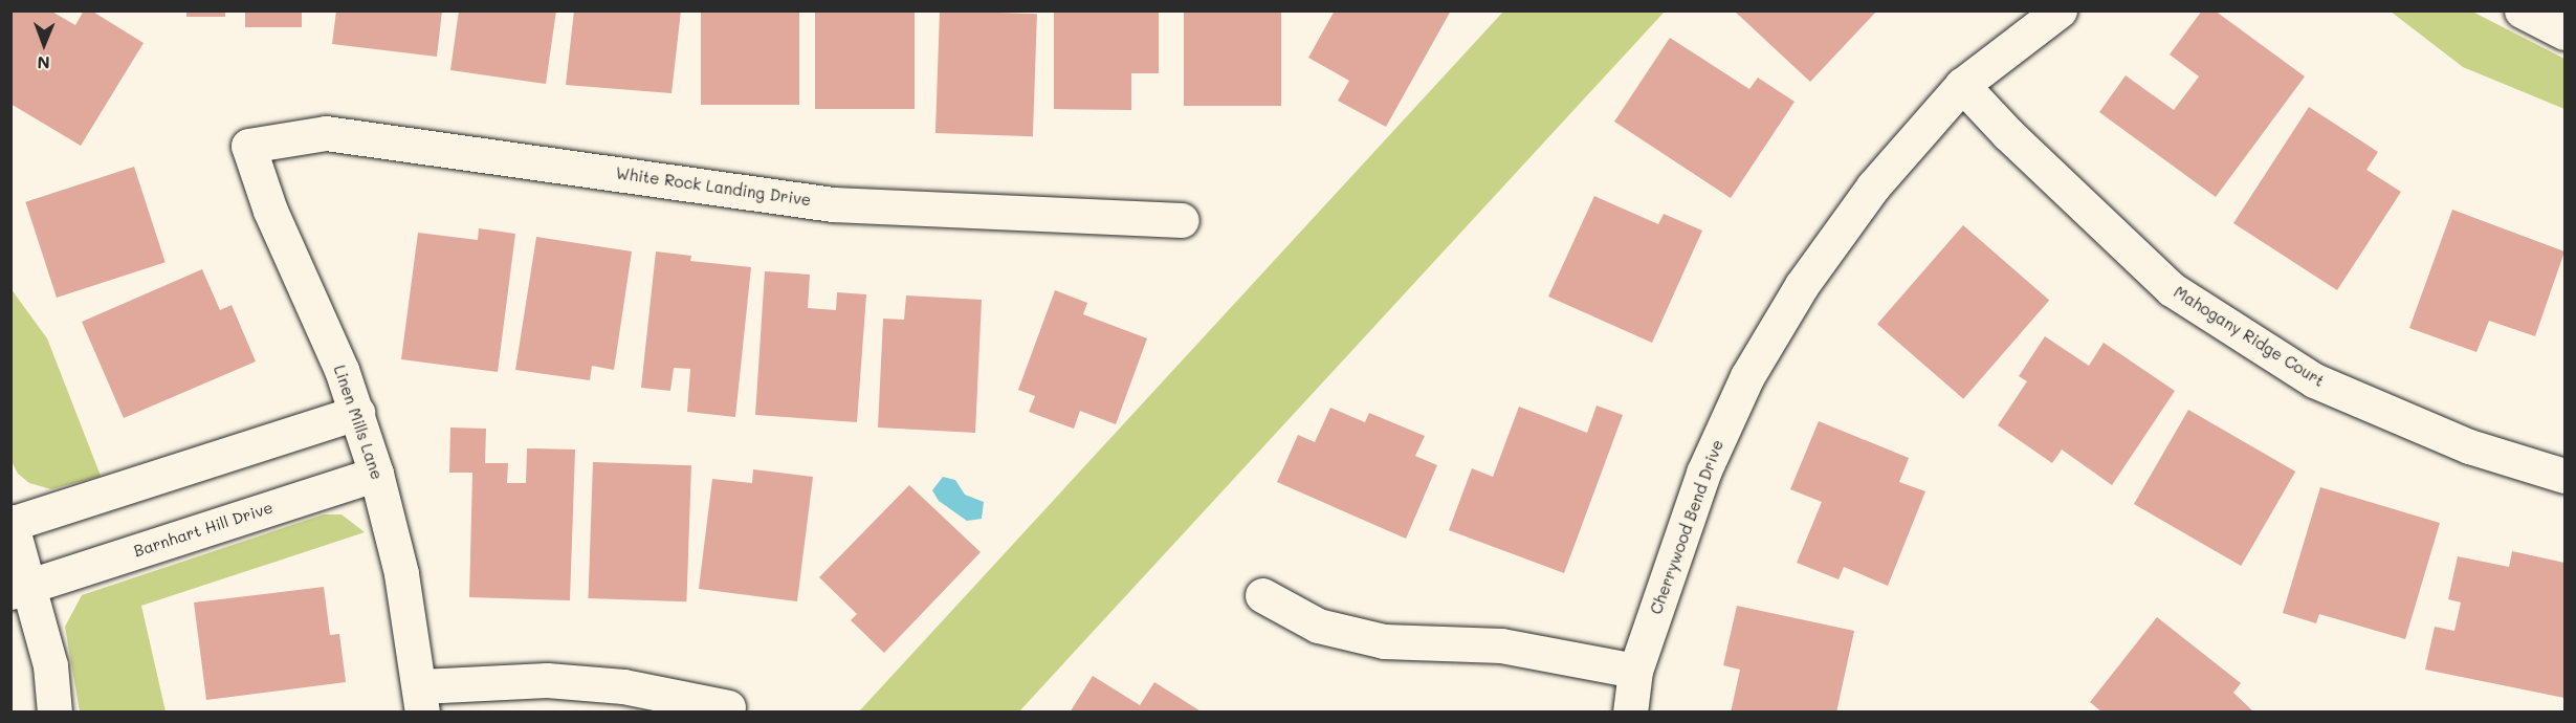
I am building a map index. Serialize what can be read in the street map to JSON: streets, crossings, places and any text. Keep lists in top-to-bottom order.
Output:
{
  "streets": {
    "street": [
      "White Rock Landing Drive",
      "Mahogany Ridge Court",
      "Linen Mills Lane",
      "Cherrywood Bend Drive",
      "Barnhart Hill Drive"
    ]
  },
  "crossings": [
    ["White Rock Landing Drive", "Linen Mills Lane"],
    ["Mahogany Ridge Court", "Cherrywood Bend Drive"],
    ["Linen Mills Lane", "Barnhart Hill Drive"]
  ],
  "north": "bottom"
}
